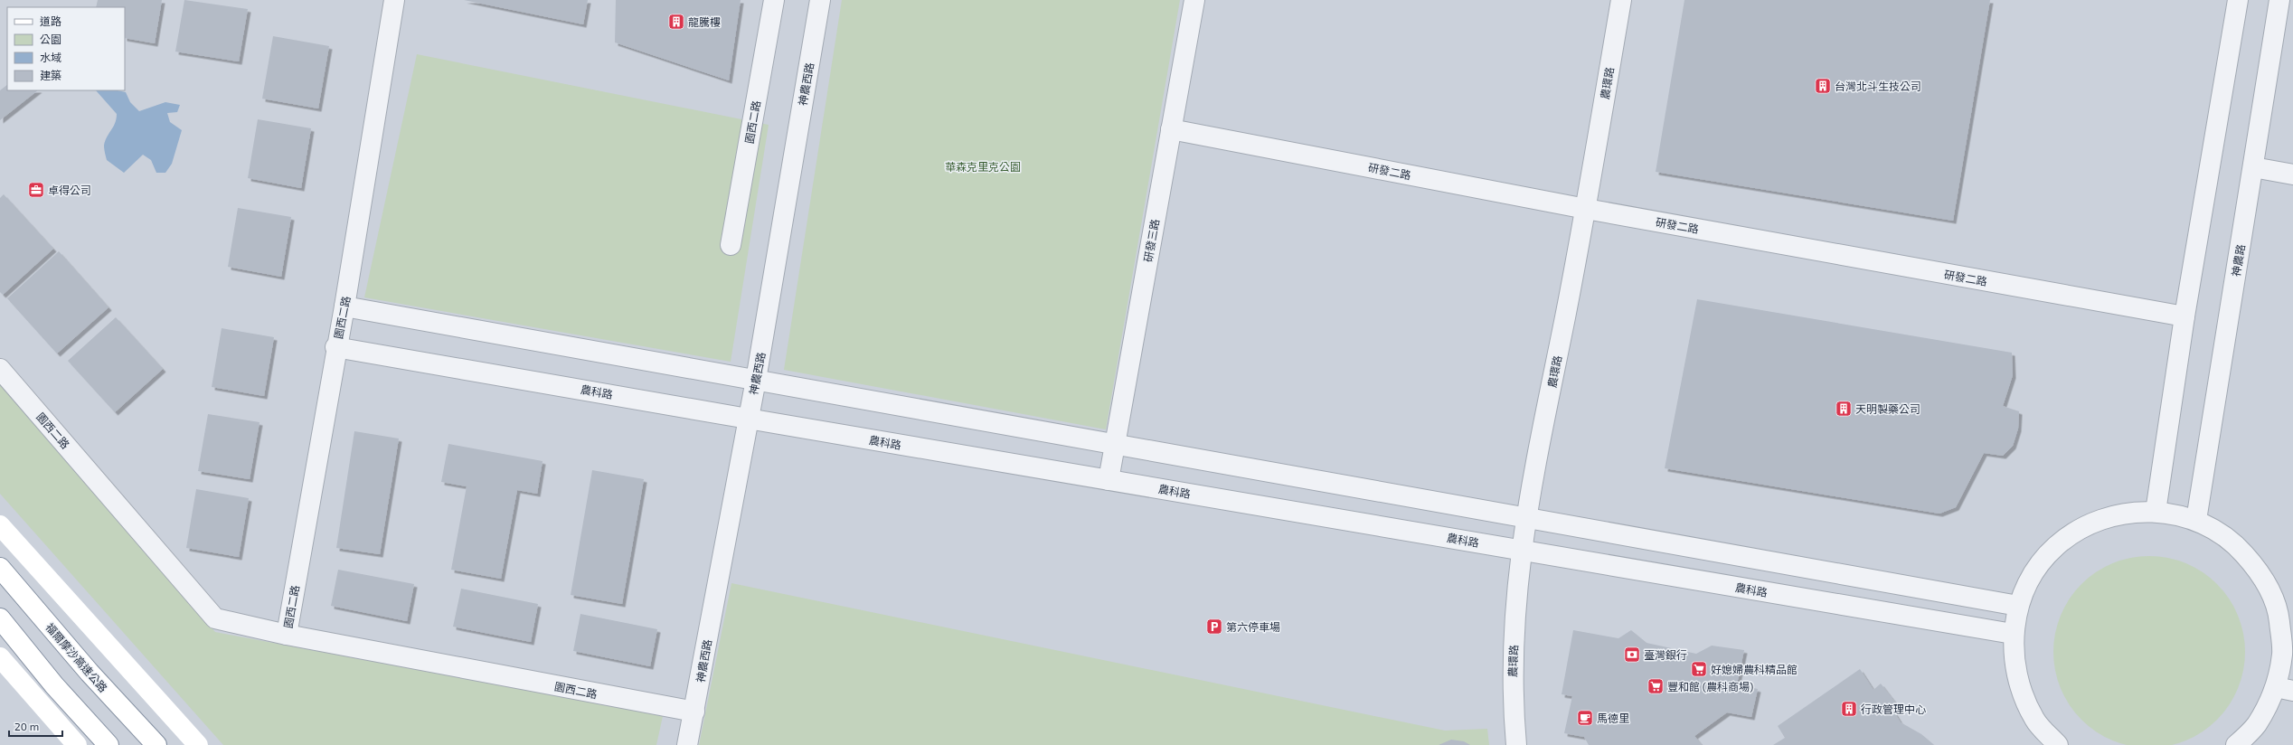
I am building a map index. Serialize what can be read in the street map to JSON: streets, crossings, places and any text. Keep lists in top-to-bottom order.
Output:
{
  "streets": {
    "main road": ["福爾摩沙高速公路"],
    "street": [
      "農環路",
      "神農西路",
      "園西二路",
      "研發二路",
      "研發三路",
      "神農路",
      "農科路"
    ]
  },
  "crossings": [
    ["農環路", "研發二路"],
    ["農環路", "農科路"],
    ["神農西路", "園西二路"],
    ["神農西路", "農科路"],
    ["園西二路", "農科路"],
    ["研發二路", "研發三路"],
    ["研發三路", "農科路"]
  ],
  "parks": ["華森克里克公園"],
  "places": {
    "building": [
      "龍騰樓",
      "台灣北斗生技公司",
      "天明製藥公司",
      "行政管理中心"
    ],
    "office": ["卓得公司"],
    "parking": ["第六停車場"],
    "bank": ["臺灣銀行"],
    "supermarket": ["好媳婦農科精品館", "豐和館 (農科商場)"],
    "cafe": ["馬德里"]
  },
  "legend": [
    "道路",
    "公園",
    "水域",
    "建築"
  ],
  "scale_bar": "20 m"
}
